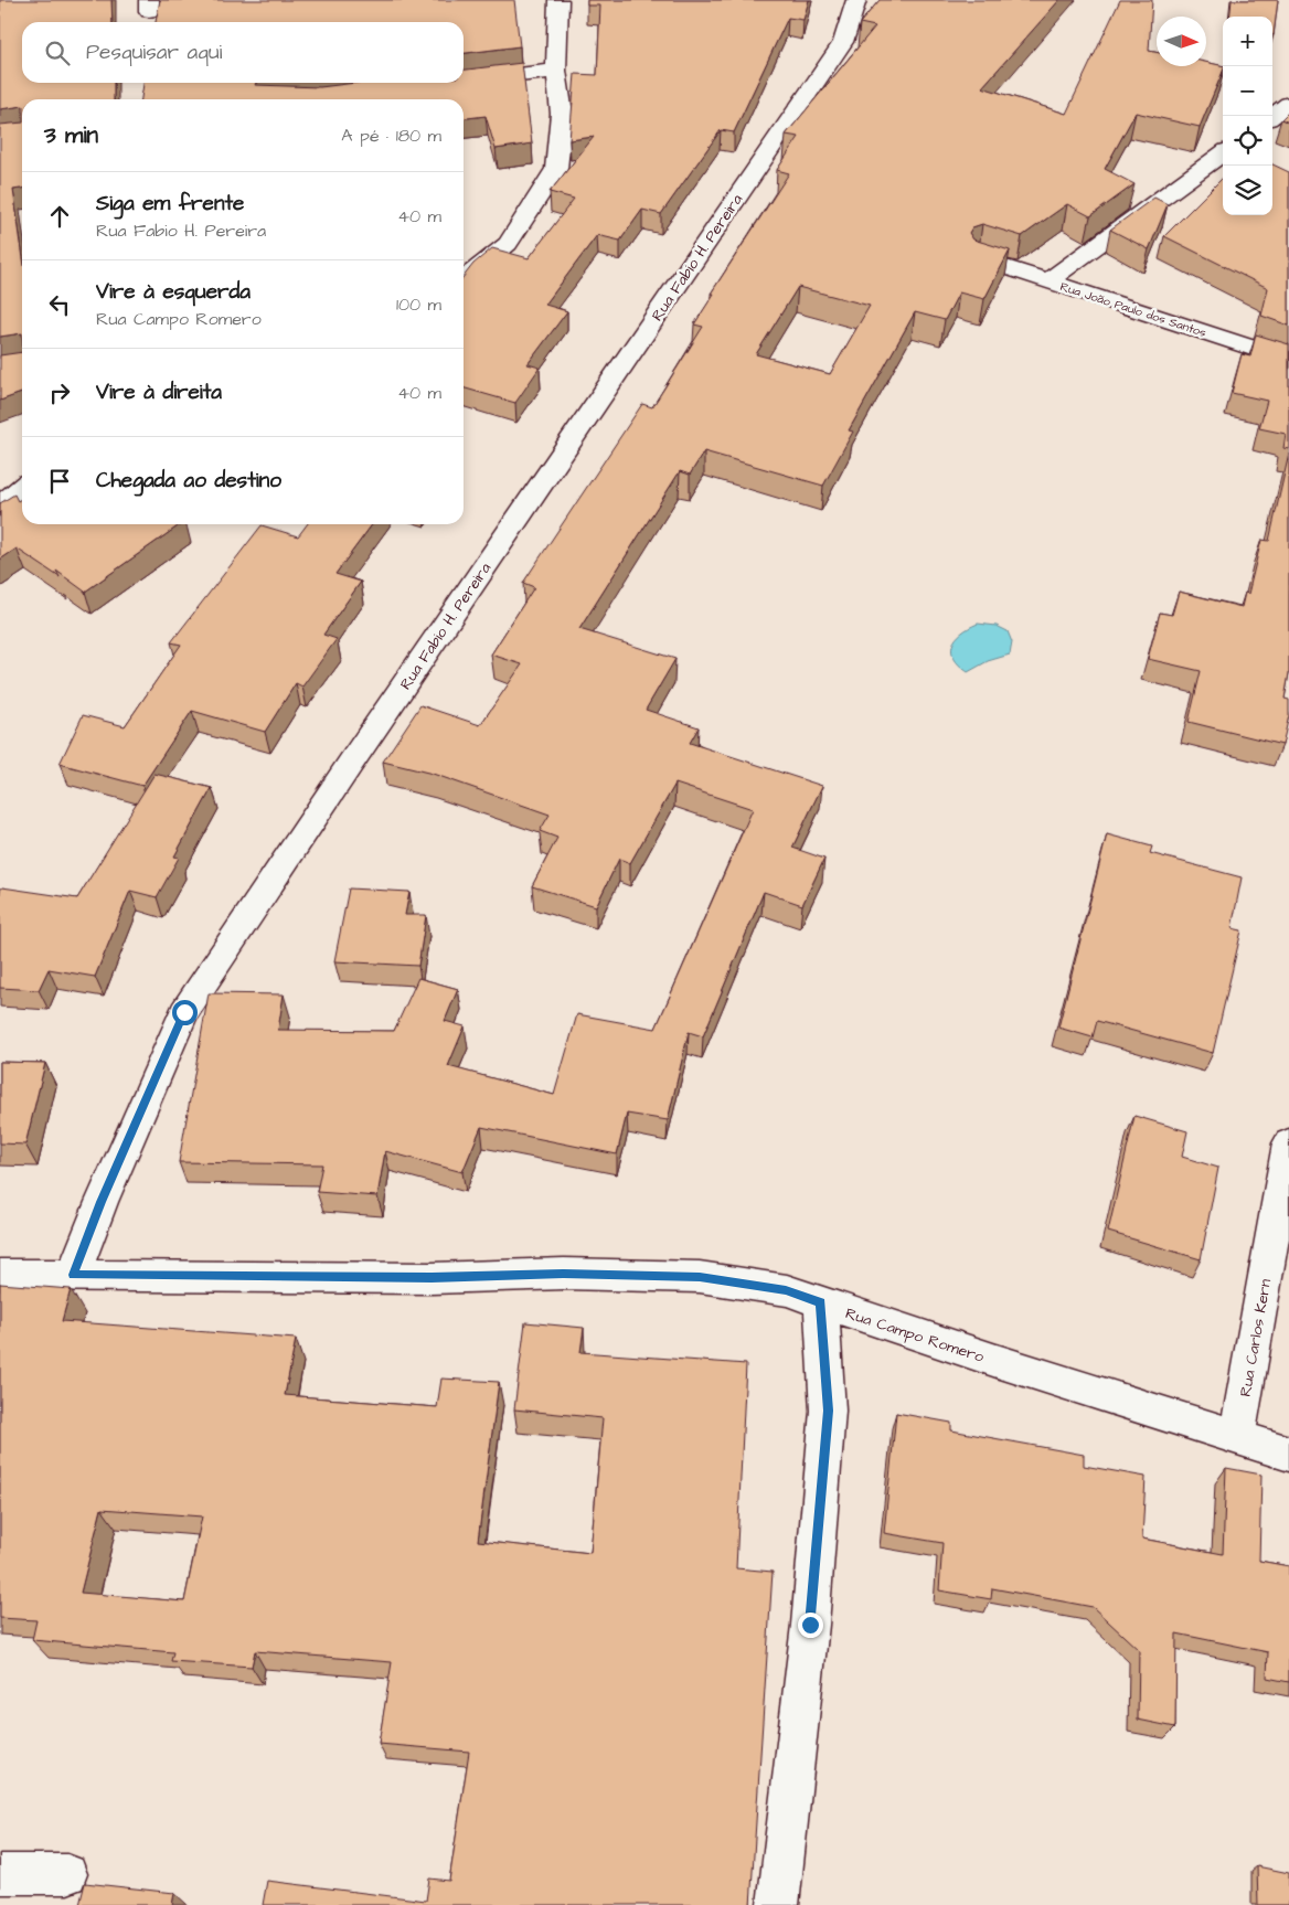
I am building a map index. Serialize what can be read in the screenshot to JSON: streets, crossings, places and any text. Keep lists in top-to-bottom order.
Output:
{
  "streets": {
    "street": [
      "Rua Fabio H. Pereira",
      "Rua João Paulo dos Santos",
      "Rua Campo Romero",
      "Rua Carlos Kern"
    ]
  },
  "crossings": [
    ["Rua Fabio H. Pereira", "Rua Campo Romero"],
    ["Rua Campo Romero", "Rua Carlos Kern"]
  ],
  "north": "right",
  "page": {
    "map_buttons": ["+", "−"],
    "search": "Pesquisar aqui",
    "heading": ["3 min", "A pé · 180 m"],
    "list": [
      ["Siga em frente", "Rua Fabio H. Pereira", "40 m"],
      ["Vire à esquerda", "Rua Campo Romero", "100 m"],
      ["Vire à direita", "40 m"],
      "Chegada ao destino"
    ]
  }
}
